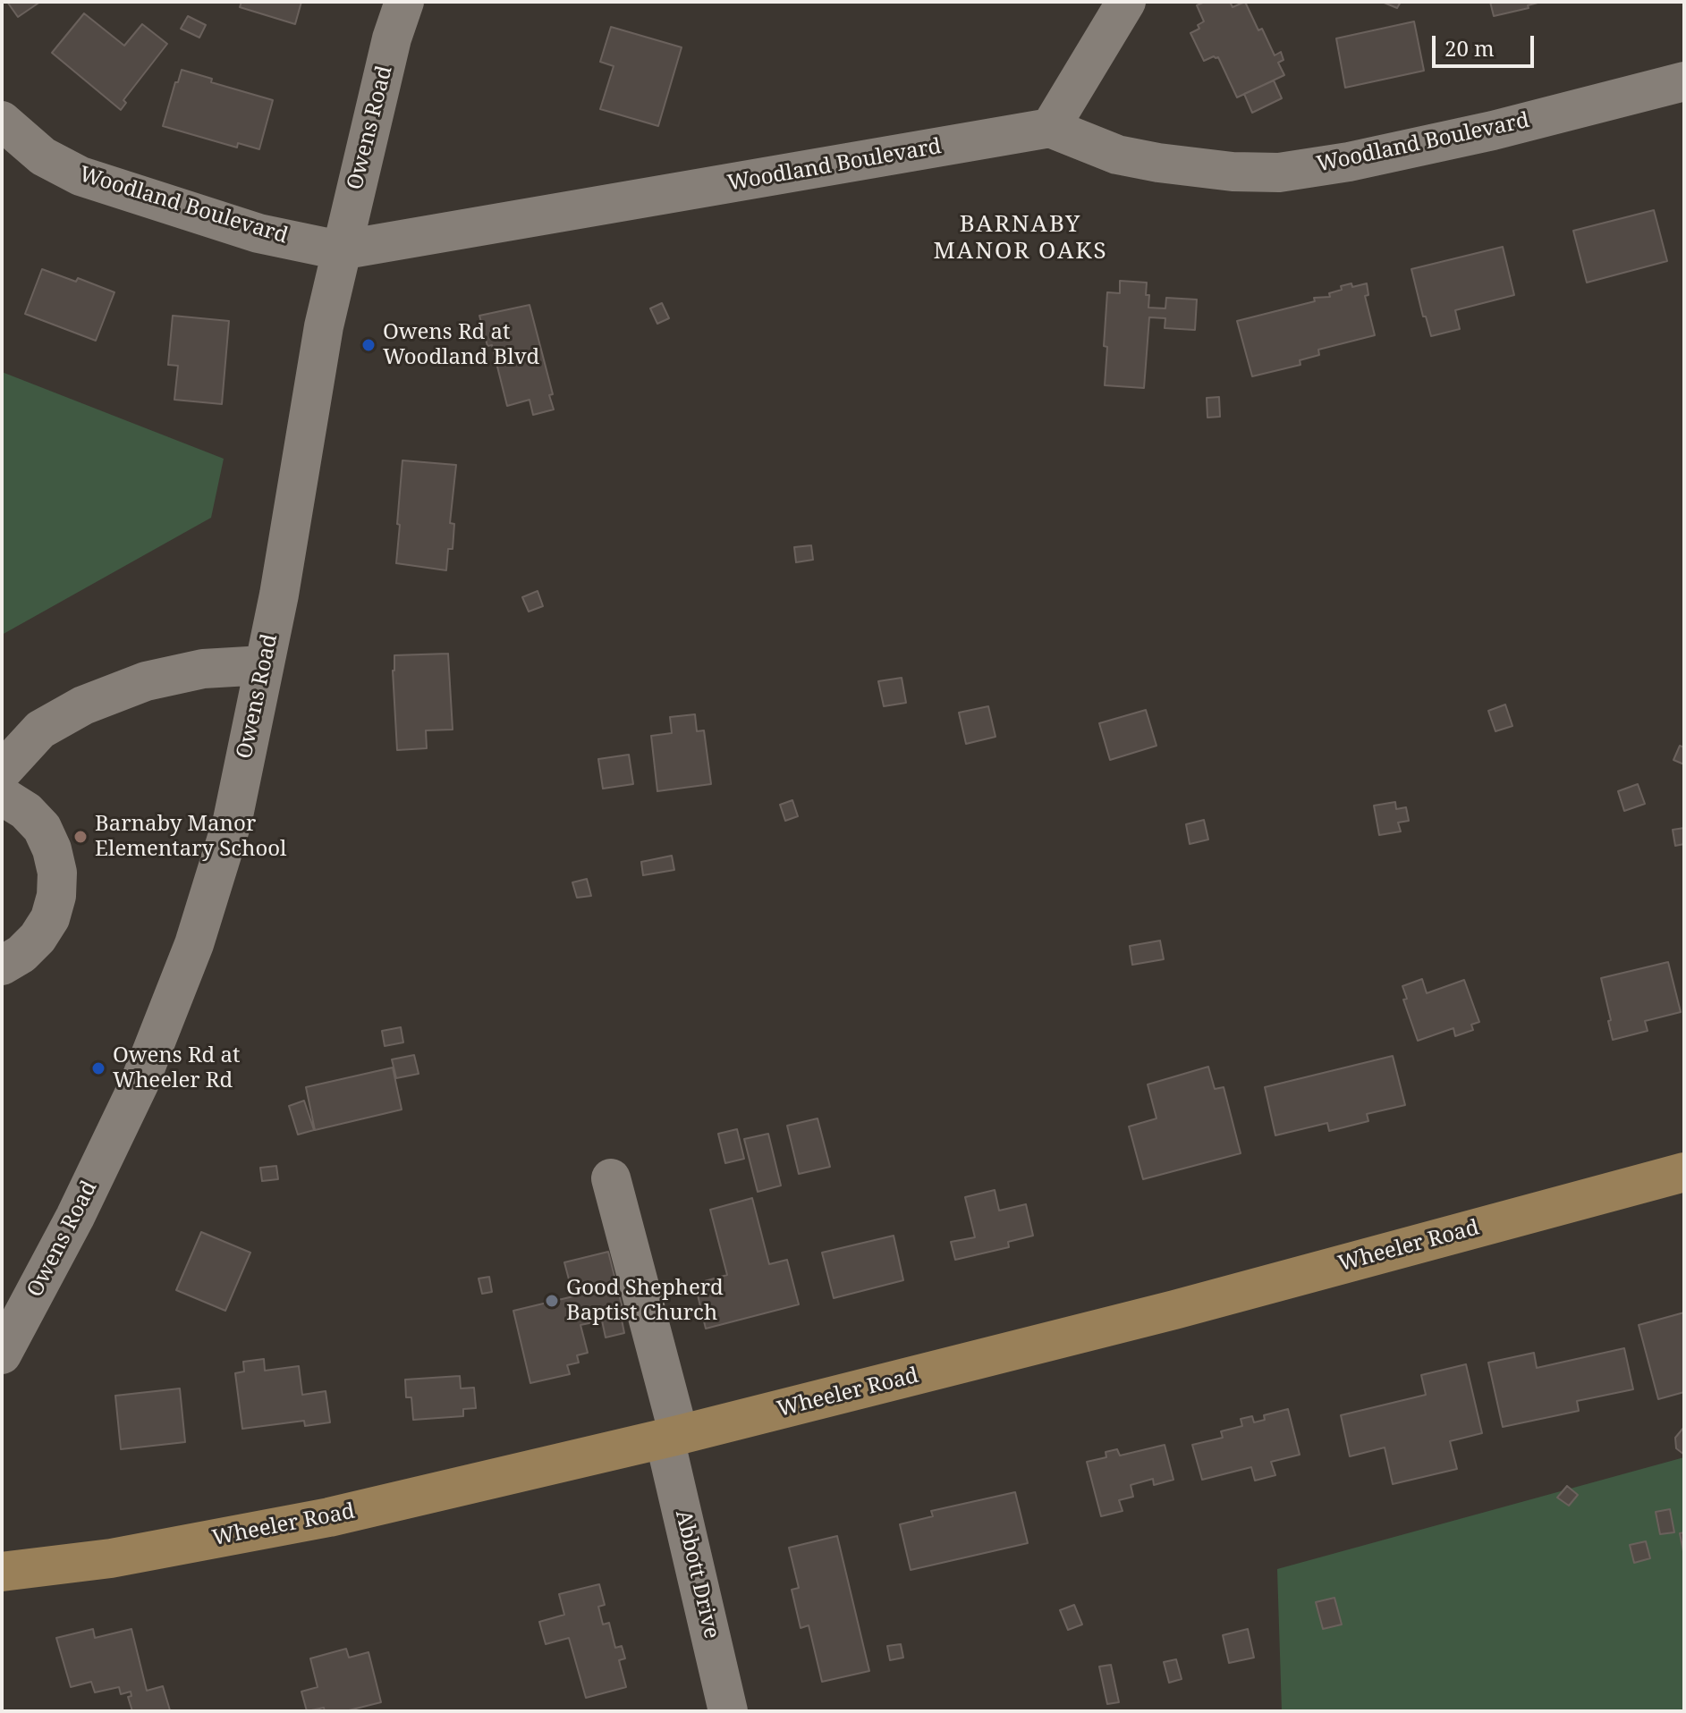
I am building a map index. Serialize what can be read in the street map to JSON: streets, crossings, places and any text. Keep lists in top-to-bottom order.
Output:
{
  "streets": {
    "main road": ["Wheeler Road"],
    "street": ["Owens Road", "Woodland Boulevard", "Abbott Drive"]
  },
  "crossings": [
    ["Owens Road", "Woodland Boulevard"],
    ["Wheeler Road", "Abbott Drive"]
  ],
  "districts": ["BARNABY MANOR OAKS"],
  "places": [
    "Owens Rd at Woodland Blvd",
    "Barnaby Manor Elementary School",
    "Owens Rd at Wheeler Rd",
    "Good Shepherd Baptist Church"
  ],
  "scale_bar": "20 m"
}
